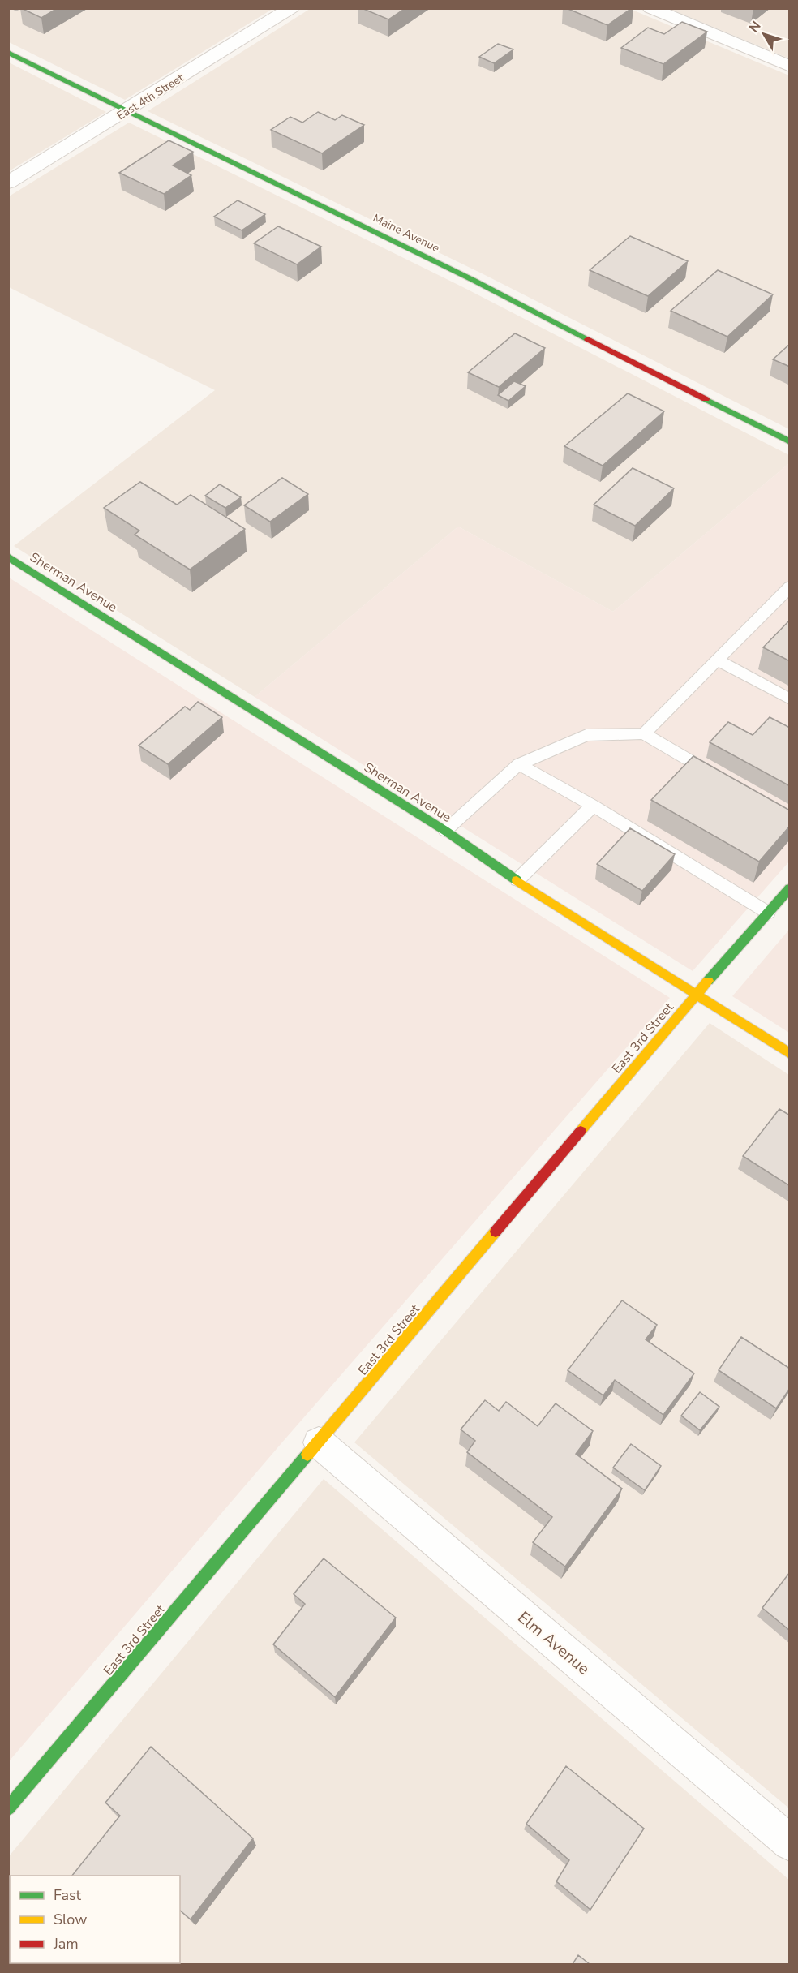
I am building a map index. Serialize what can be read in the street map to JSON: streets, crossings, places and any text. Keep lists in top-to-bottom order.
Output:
{
  "streets": {
    "street": [
      "East 4th Street",
      "Maine Avenue",
      "Sherman Avenue",
      "East 3rd Street",
      "Elm Avenue"
    ]
  },
  "crossings": [
    ["East 4th Street", "Maine Avenue"],
    ["Sherman Avenue", "East 3rd Street"],
    ["East 3rd Street", "Elm Avenue"]
  ],
  "legend": ["Fast", "Slow", "Jam"],
  "north": "top left"
}
